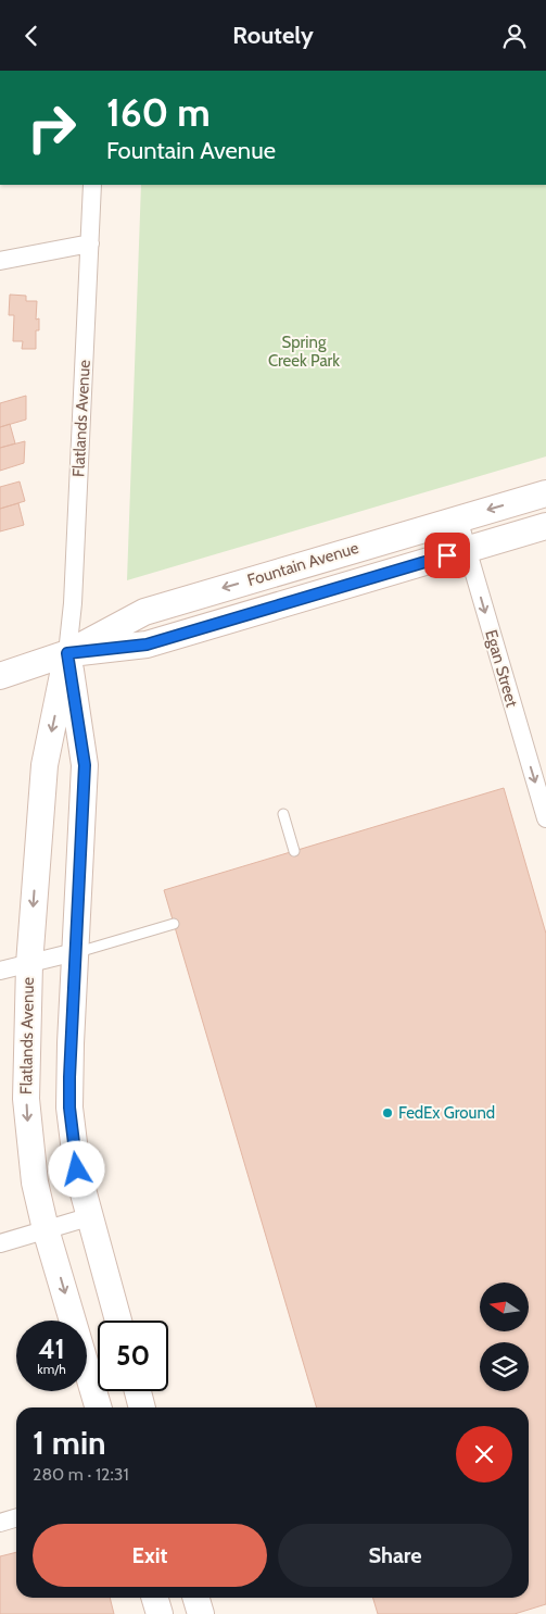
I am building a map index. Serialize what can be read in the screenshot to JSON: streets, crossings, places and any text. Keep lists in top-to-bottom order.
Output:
{
  "streets": {
    "main road": ["Flatlands Avenue", "Fountain Avenue"],
    "street": ["Egan Street"]
  },
  "crossings": [
    ["Flatlands Avenue", "Fountain Avenue"],
    ["Fountain Avenue", "Egan Street"]
  ],
  "one_way": ["Flatlands Avenue", "Egan Street"],
  "parks": ["Spring Creek Park"],
  "places": ["FedEx Ground"],
  "north": "left",
  "page": {
    "header": "Routely",
    "turn": ["160 m", "Fountain Avenue"],
    "speed": "41 km/h",
    "limit": "50",
    "heading": ["1 min", "280 m · 12:31"],
    "buttons": ["Exit", "Share"]
  }
}
